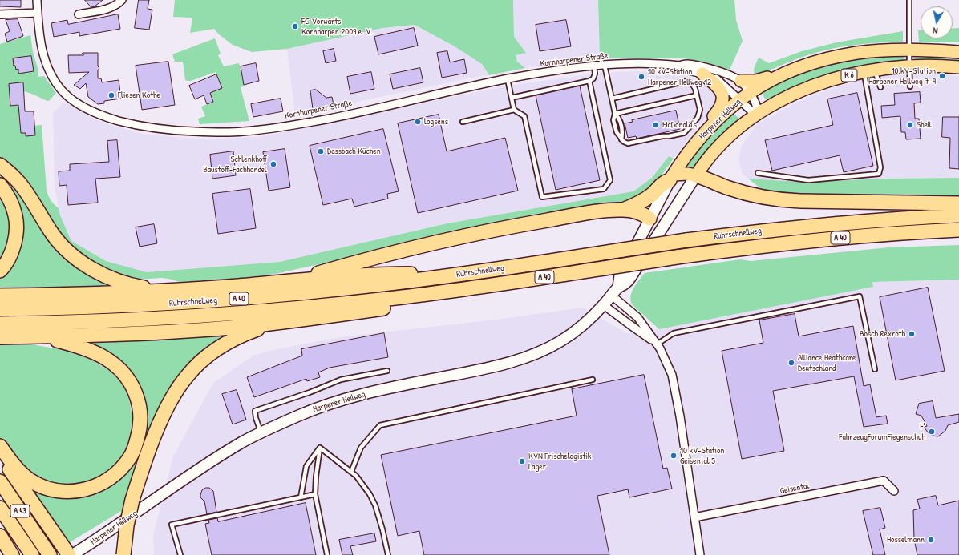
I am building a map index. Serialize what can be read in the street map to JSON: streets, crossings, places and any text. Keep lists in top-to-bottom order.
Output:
{
  "streets": {
    "highway": ["Ruhrschnellweg", "A 40", "A 43"],
    "main road": ["K 6", "Harpener Hellweg"],
    "street": ["Kornharpener Straße", "Geisental"]
  },
  "crossings": [
    ["Kornharpener Straße", "Harpener Hellweg"]
  ],
  "places": [
    "FC Vorwärts Kornharpen 2009 e. V.",
    "10 kV-Station Harpener Hellweg 7-9",
    "10 kV-Station Harpener Hellweg 12",
    "Fliesen Kothe",
    "logsens",
    "McDonald's",
    "Shell",
    "Dassbach Küchen",
    "Schlenkhoff Baustoff-Fachhandel",
    "Bosch Rexroth",
    "Alliance Heathcare Deutschland",
    "F³ FahrzeugForumFiegenschuh",
    "10 kV-Station Geisental 5",
    "KVN Frischelogistik Lager",
    "Hosselmann"
  ],
  "north": "bottom"
}
